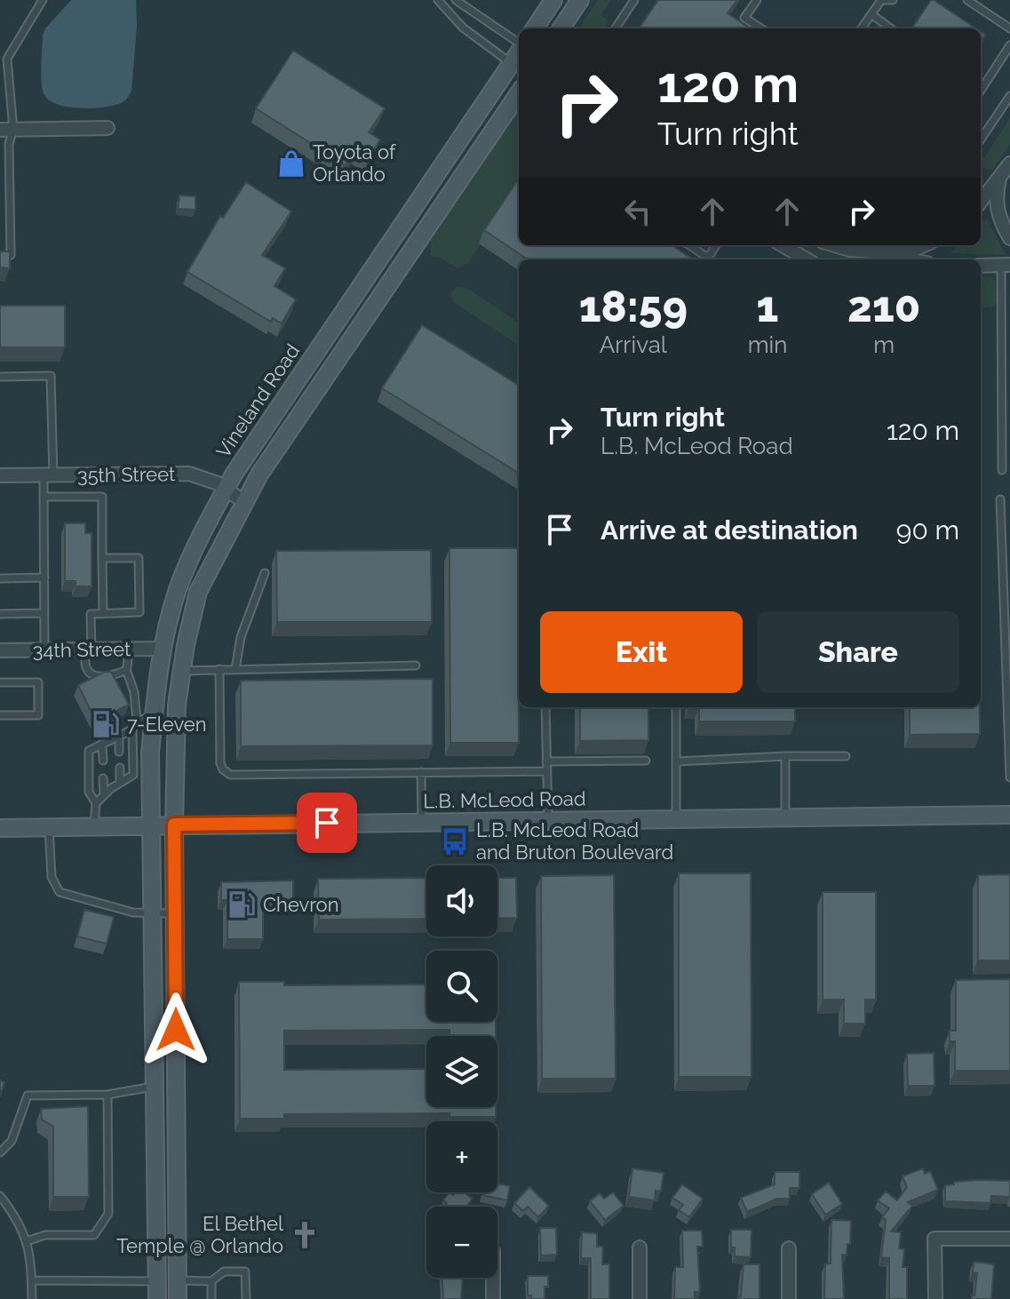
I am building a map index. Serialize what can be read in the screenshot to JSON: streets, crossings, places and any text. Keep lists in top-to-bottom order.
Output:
{
  "streets": {
    "street": [
      "Vineland Road",
      "35th Street",
      "34th Street",
      "L.B. McLeod Road"
    ]
  },
  "crossings": [
    ["Vineland Road", "35th Street"],
    ["Vineland Road", "34th Street"],
    ["Vineland Road", "L.B. McLeod Road"]
  ],
  "places": {
    "shop": ["Toyota of Orlando"],
    "fuel station": ["7-Eleven", "Chevron"],
    "bus stop": ["L.B. McLeod Road and Bruton Boulevard"],
    "church": ["El Bethel Temple @ Orlando"]
  },
  "page": {
    "turn": ["120 m", "Turn right"],
    "eta": [
      "18:59",
      "Arrival",
      "1",
      "min",
      "210",
      "m"
    ],
    "list": [
      {
        "name": "Turn right",
        "note": "L.B. McLeod Road",
        "value": "120 m"
      },
      {
        "name": "Arrive at destination",
        "value": "90 m"
      }
    ],
    "buttons": ["Exit", "Share"],
    "map_buttons": ["+", "−"]
  }
}
